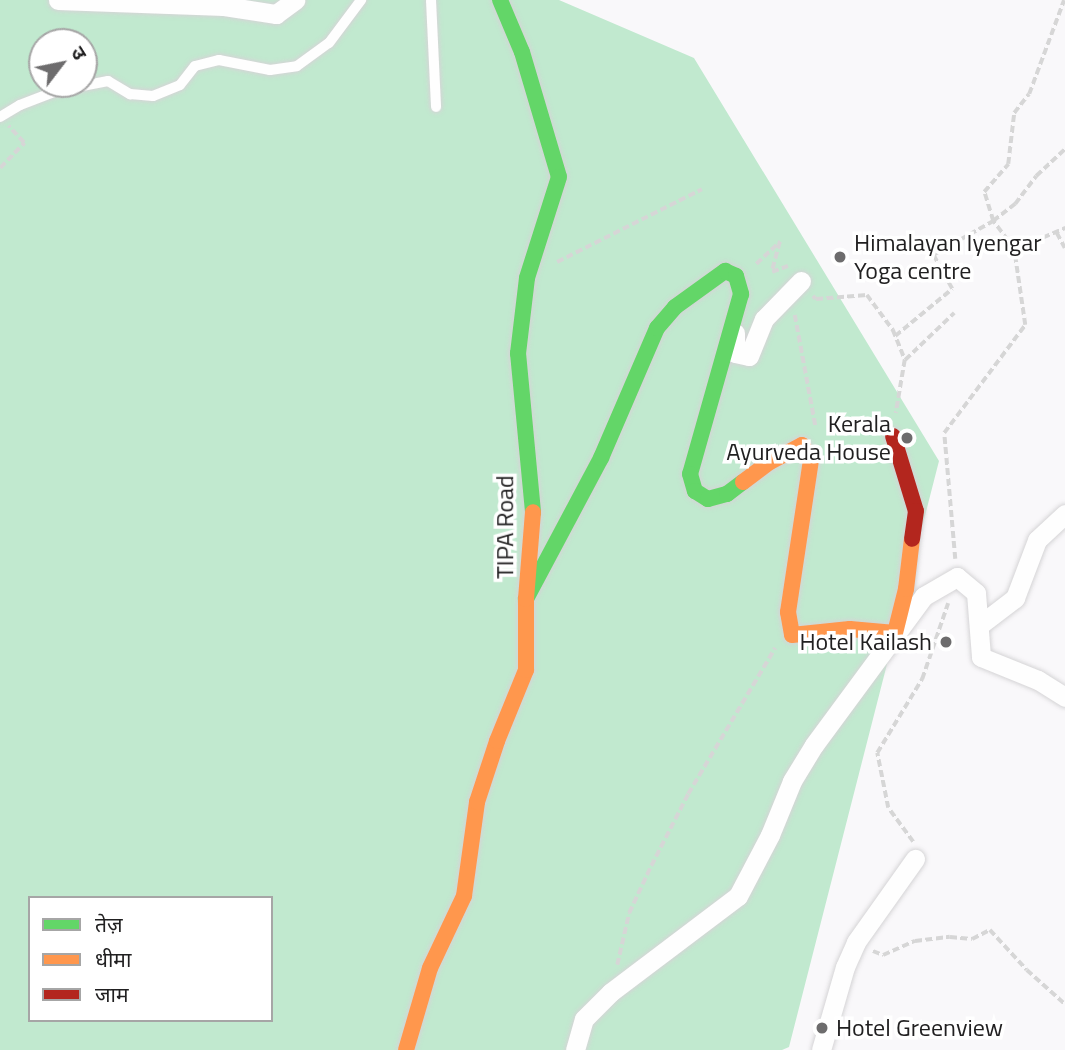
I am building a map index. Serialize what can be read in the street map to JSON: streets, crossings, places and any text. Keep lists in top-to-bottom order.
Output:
{
  "streets": {
    "street": ["TIPA Road"]
  },
  "places": [
    "Himalayan Iyengar Yoga centre",
    "Kerala Ayurveda House",
    "Hotel Kailash",
    "Hotel Greenview"
  ],
  "legend": ["तेज़", "धीमा", "जाम"],
  "north": "top right"
}
